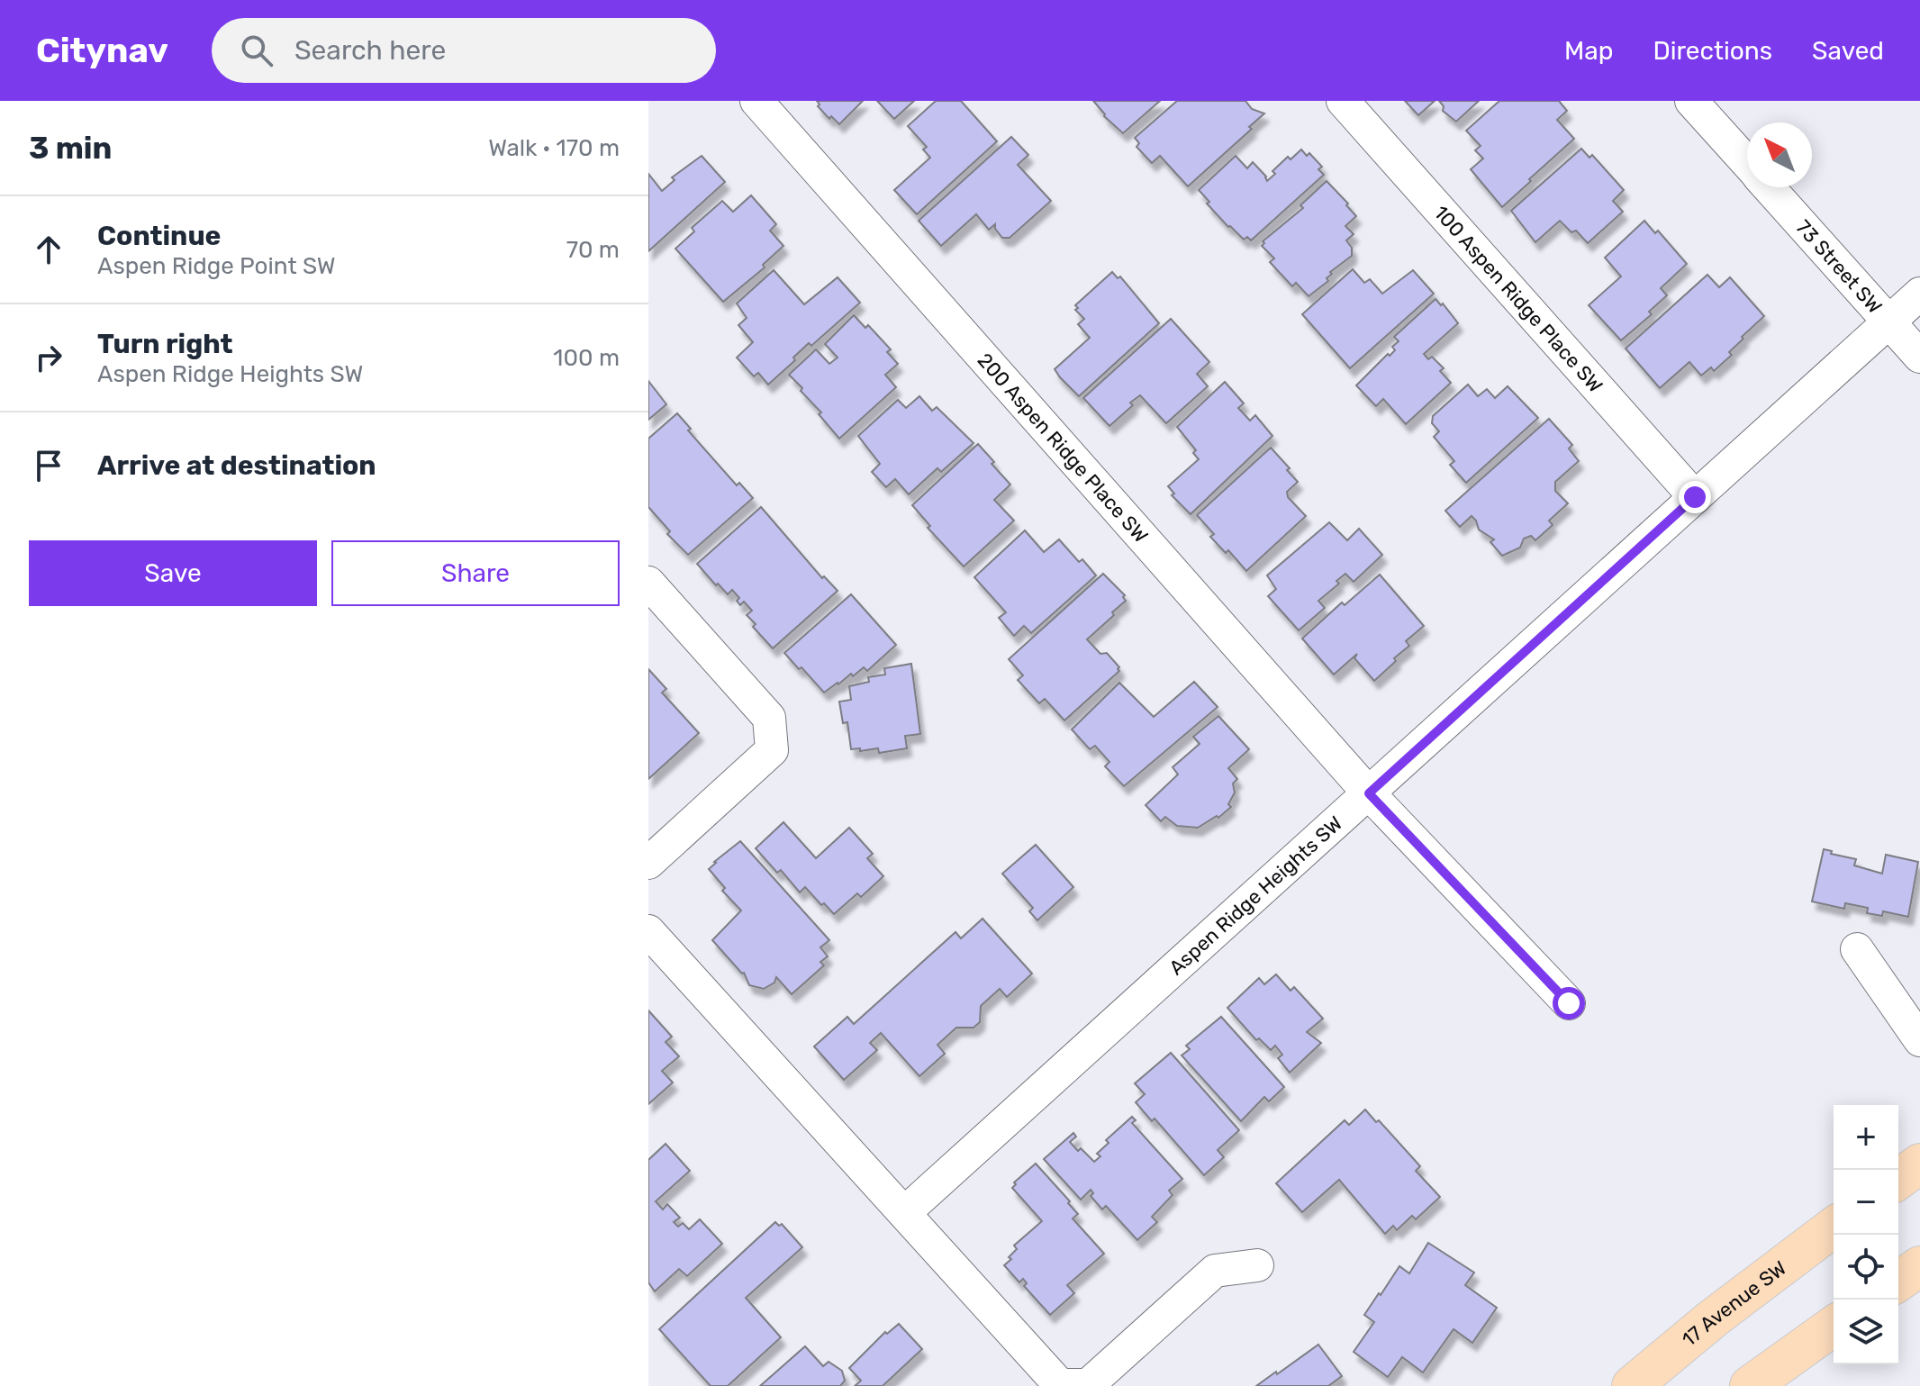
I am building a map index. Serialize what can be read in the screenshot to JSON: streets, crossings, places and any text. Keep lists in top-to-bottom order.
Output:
{
  "streets": {
    "main road": ["17 Avenue SW"],
    "street": [
      "73 Street SW",
      "100 Aspen Ridge Place SW",
      "200 Aspen Ridge Place SW",
      "Aspen Ridge Heights SW"
    ]
  },
  "crossings": [
    ["73 Street SW", "Aspen Ridge Heights SW"],
    ["100 Aspen Ridge Place SW", "Aspen Ridge Heights SW"],
    ["200 Aspen Ridge Place SW", "Aspen Ridge Heights SW"]
  ],
  "north": "top left",
  "page": {
    "header": "Citynav",
    "search": "Search here",
    "nav": ["Map", "Directions", "Saved"],
    "heading": ["3 min", "Walk · 170 m"],
    "list": [
      ["Continue", "Aspen Ridge Point SW", "70 m"],
      ["Turn right", "Aspen Ridge Heights SW", "100 m"],
      "Arrive at destination"
    ],
    "buttons": ["Save", "Share"],
    "map_buttons": ["+", "−"]
  }
}
